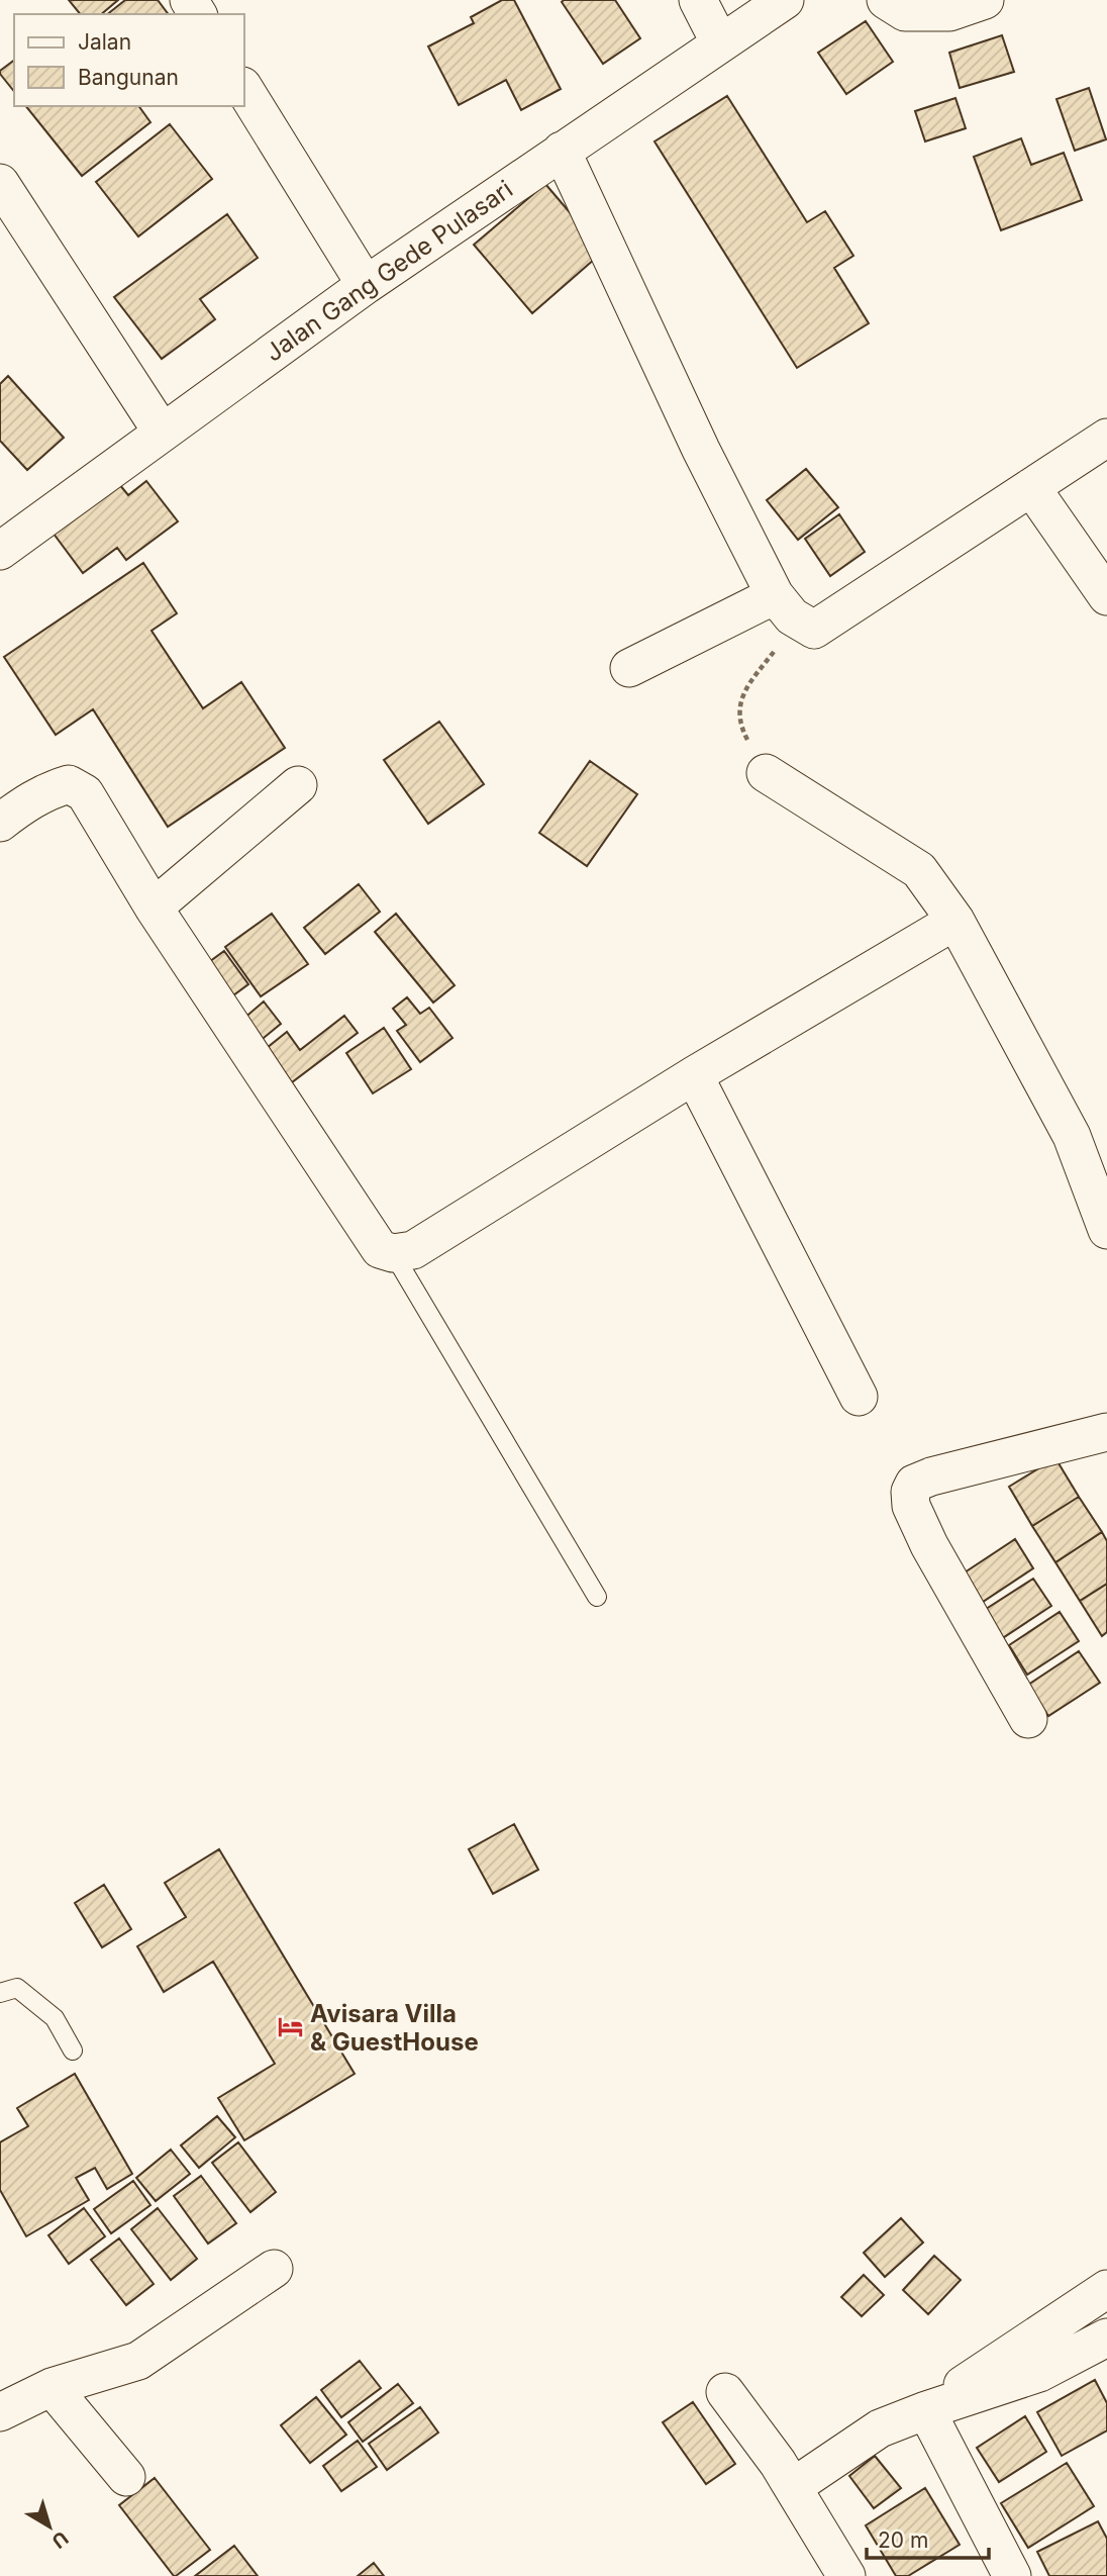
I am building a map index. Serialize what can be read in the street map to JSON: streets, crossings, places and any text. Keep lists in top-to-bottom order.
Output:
{
  "streets": {
    "street": ["Jalan Gang Gede Pulasari"]
  },
  "places": {
    "hotel": ["Avisara Villa & GuestHouse"]
  },
  "legend": ["Jalan", "Bangunan"],
  "scale_bar": "20 m",
  "north": "bottom right"
}
